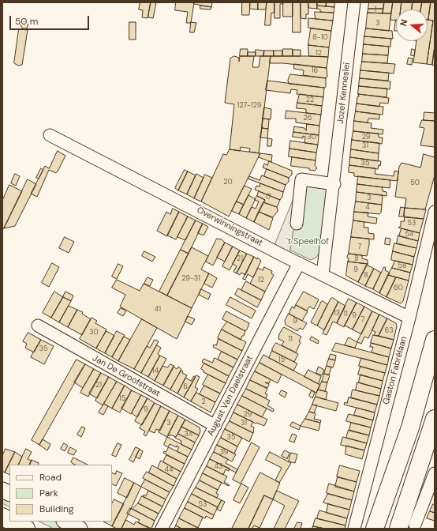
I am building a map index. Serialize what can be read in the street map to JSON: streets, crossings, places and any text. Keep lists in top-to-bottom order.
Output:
{
  "streets": {
    "street": [
      "Jozef Kenneslei",
      "Overwinningstraat",
      "Gaston Fabrélaan",
      "Jan De Groofstraat",
      "August Van Daelstraat"
    ]
  },
  "crossings": [
    ["Jozef Kenneslei", "Overwinningstraat"],
    ["Overwinningstraat", "Gaston Fabrélaan"],
    ["Overwinningstraat", "August Van Daelstraat"],
    ["Jan De Groofstraat", "August Van Daelstraat"]
  ],
  "parks": ["'t Speelhof"],
  "house_numbers": [
    "1",
    "3",
    "8-10",
    "12",
    "16",
    "22",
    "127-129",
    "26",
    "30",
    "29",
    "31",
    "35",
    "20",
    "50",
    "17",
    "3",
    "4",
    "53",
    "54",
    "7",
    "21",
    "8",
    "58",
    "9",
    "8",
    "29-31",
    "12",
    "60",
    "41",
    "13",
    "11",
    "9",
    "7",
    "9",
    "63",
    "30",
    "11",
    "35",
    "15",
    "14",
    "21",
    "6",
    "15",
    "2",
    "9",
    "29",
    "3",
    "31",
    "34",
    "35",
    "39",
    "43",
    "44",
    "53"
  ],
  "legend": ["Road", "Park", "Building"],
  "scale_bar": "50 m",
  "north": "left"
}
